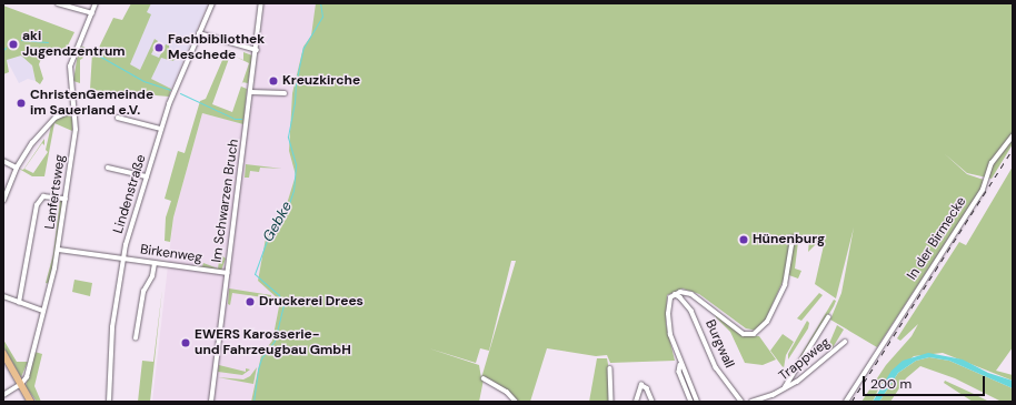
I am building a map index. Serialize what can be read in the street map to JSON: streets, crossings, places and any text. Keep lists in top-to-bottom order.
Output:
{
  "streets": {
    "street": [
      "Lanfertsweg",
      "Lindenstraße",
      "Im Schwarzen Bruch",
      "In der Birmecke",
      "Birkenweg",
      "Burgwall",
      "Trappweg"
    ]
  },
  "crossings": [
    ["Lanfertsweg", "Birkenweg"],
    ["Lindenstraße", "Birkenweg"],
    ["Im Schwarzen Bruch", "Birkenweg"]
  ],
  "water": ["Gebke"],
  "places": [
    "aki Jugendzentrum",
    "Fachbibliothek Meschede",
    "Kreuzkirche",
    "ChristenGemeinde im Sauerland e.V.",
    "Hünenburg",
    "Druckerei Drees",
    "EWERS Karosserie- und Fahrzeugbau GmbH"
  ],
  "scale_bar": "200 m"
}
